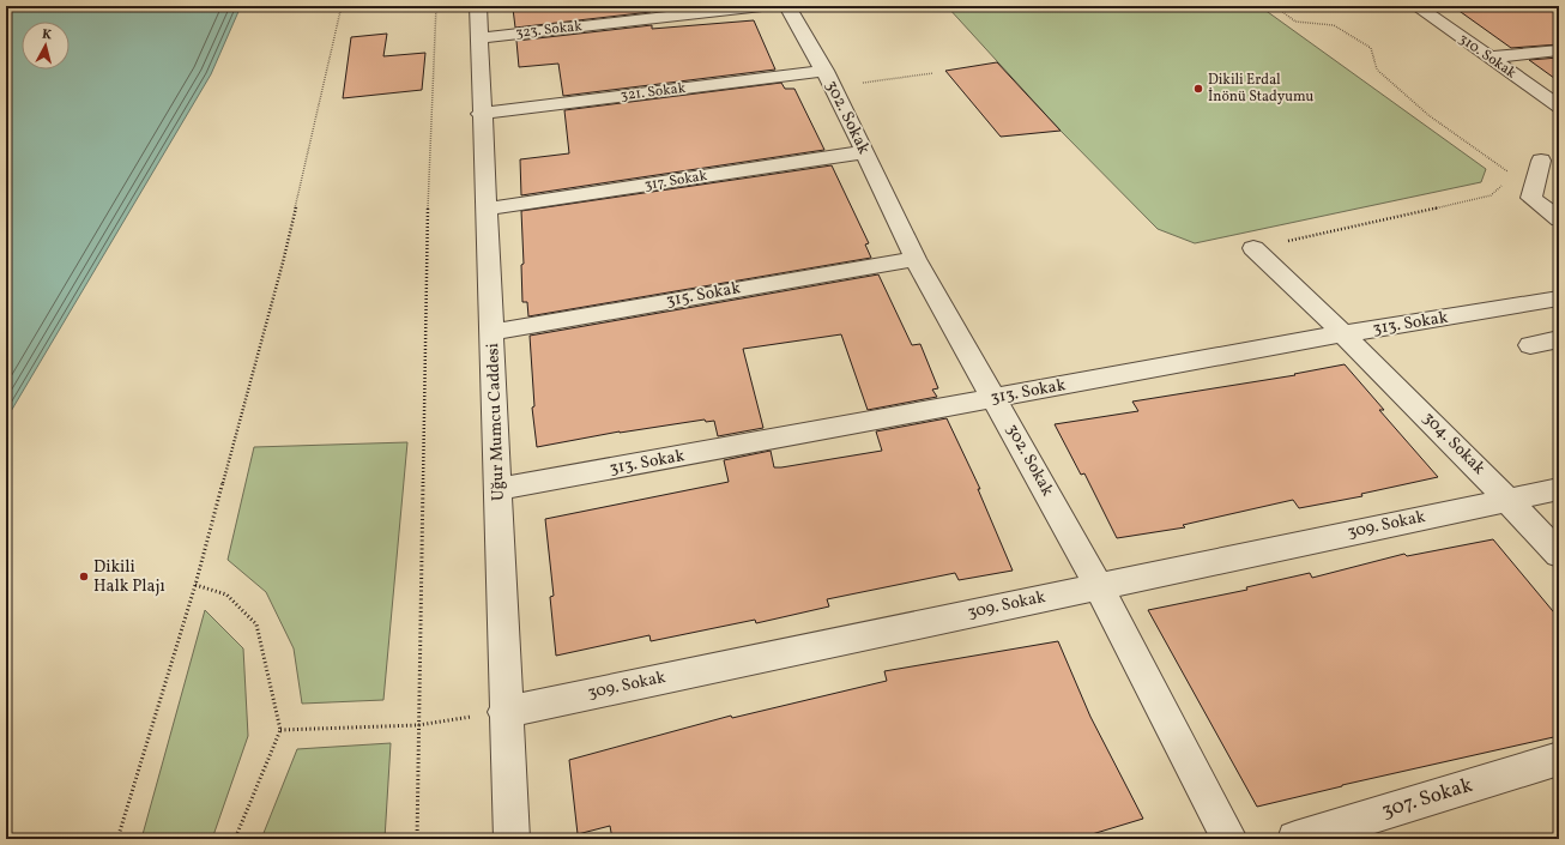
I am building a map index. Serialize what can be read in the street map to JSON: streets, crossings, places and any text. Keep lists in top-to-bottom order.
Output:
{
  "streets": {
    "street": [
      "323. Sokak",
      "310. Sokak",
      "321. Sokak",
      "302. Sokak",
      "317. Sokak",
      "315. Sokak",
      "313. Sokak",
      "Uğur Mumcu Caddesi",
      "304. Sokak",
      "309. Sokak",
      "307. Sokak"
    ]
  },
  "crossings": [
    ["323. Sokak", "Uğur Mumcu Caddesi"],
    ["321. Sokak", "302. Sokak"],
    ["321. Sokak", "Uğur Mumcu Caddesi"],
    ["302. Sokak", "317. Sokak"],
    ["302. Sokak", "315. Sokak"],
    ["302. Sokak", "313. Sokak"],
    ["302. Sokak", "309. Sokak"],
    ["317. Sokak", "Uğur Mumcu Caddesi"],
    ["315. Sokak", "Uğur Mumcu Caddesi"],
    ["313. Sokak", "Uğur Mumcu Caddesi"],
    ["313. Sokak", "304. Sokak"],
    ["Uğur Mumcu Caddesi", "309. Sokak"],
    ["304. Sokak", "309. Sokak"]
  ],
  "places": ["Dikili Erdal İnönü Stadyumu", "Dikili Halk Plajı"],
  "north": "top"
}
